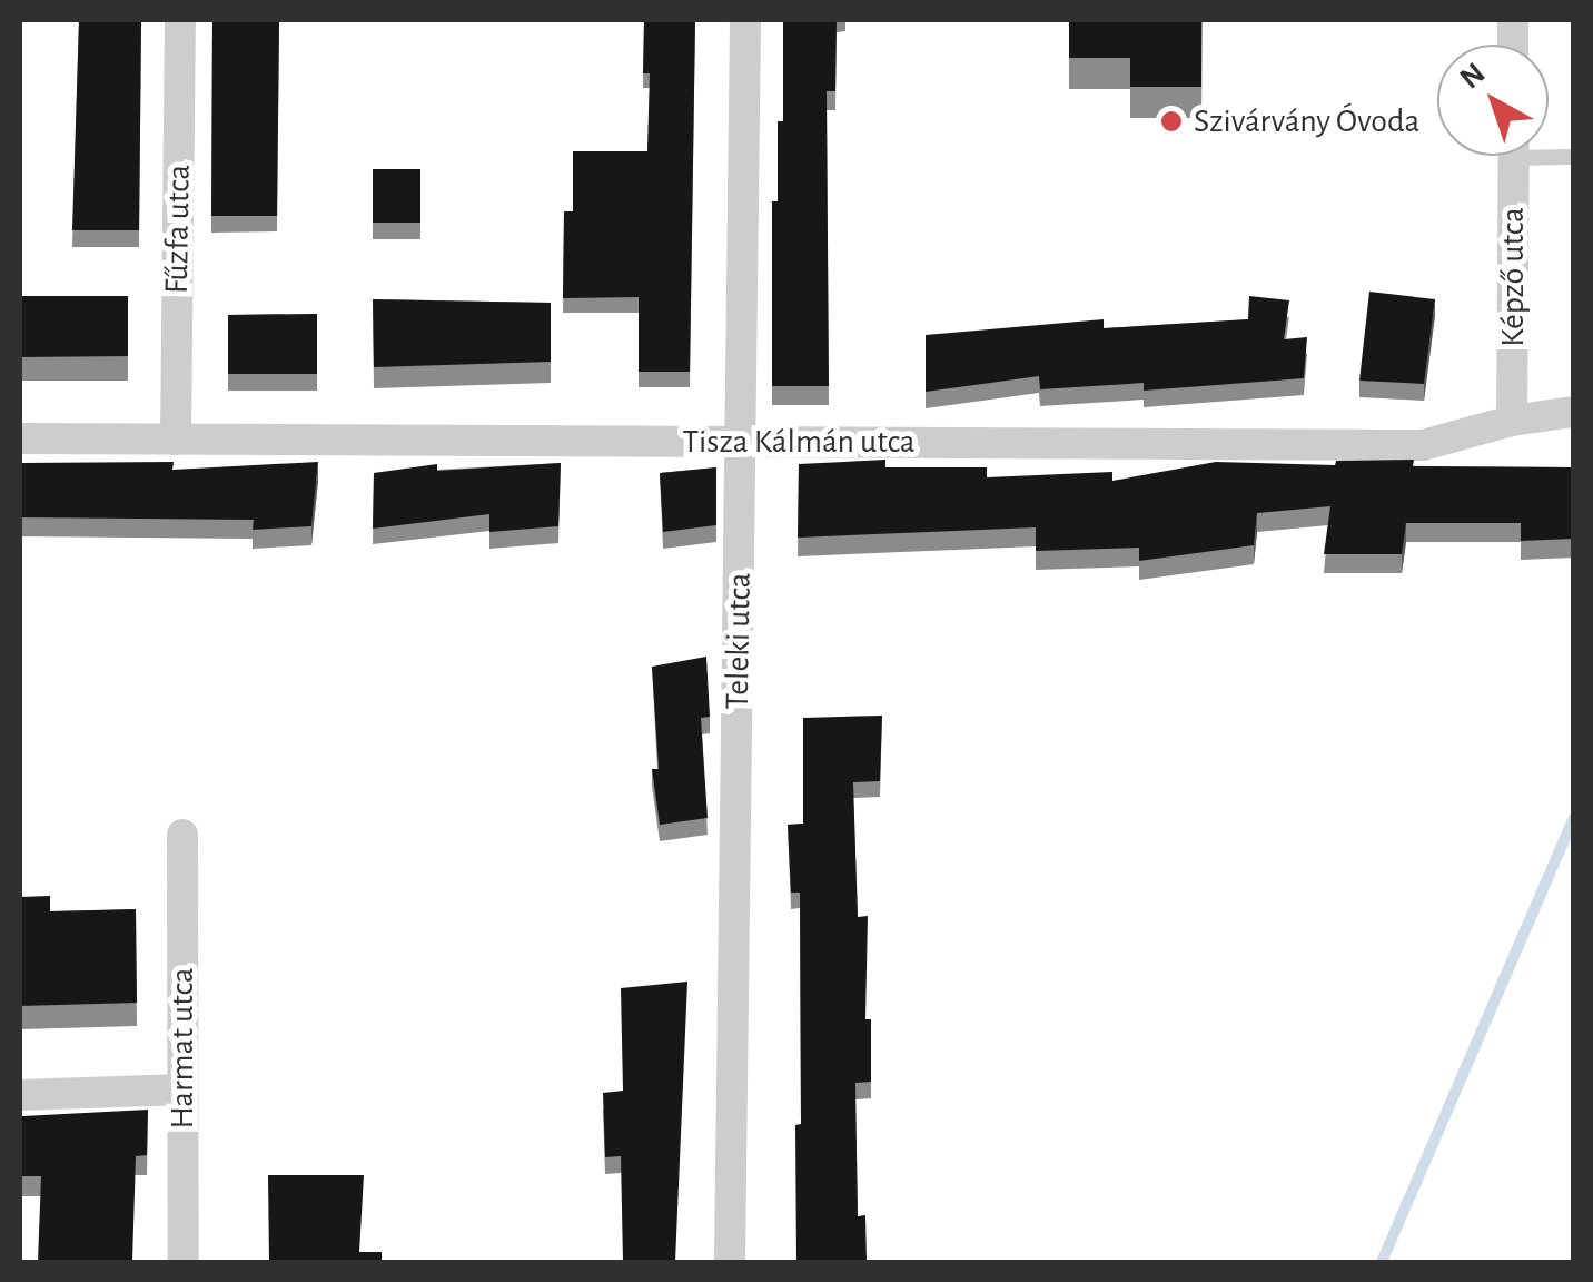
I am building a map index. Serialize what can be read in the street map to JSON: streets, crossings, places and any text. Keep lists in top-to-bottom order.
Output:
{
  "streets": {
    "street": [
      "Fűzfa utca",
      "Képző utca",
      "Tisza Kálmán utca",
      "Teleki utca",
      "Harmat utca"
    ]
  },
  "crossings": [
    ["Fűzfa utca", "Tisza Kálmán utca"],
    ["Képző utca", "Tisza Kálmán utca"],
    ["Tisza Kálmán utca", "Teleki utca"]
  ],
  "places": ["Szivárvány Óvoda"],
  "north": "top left"
}
